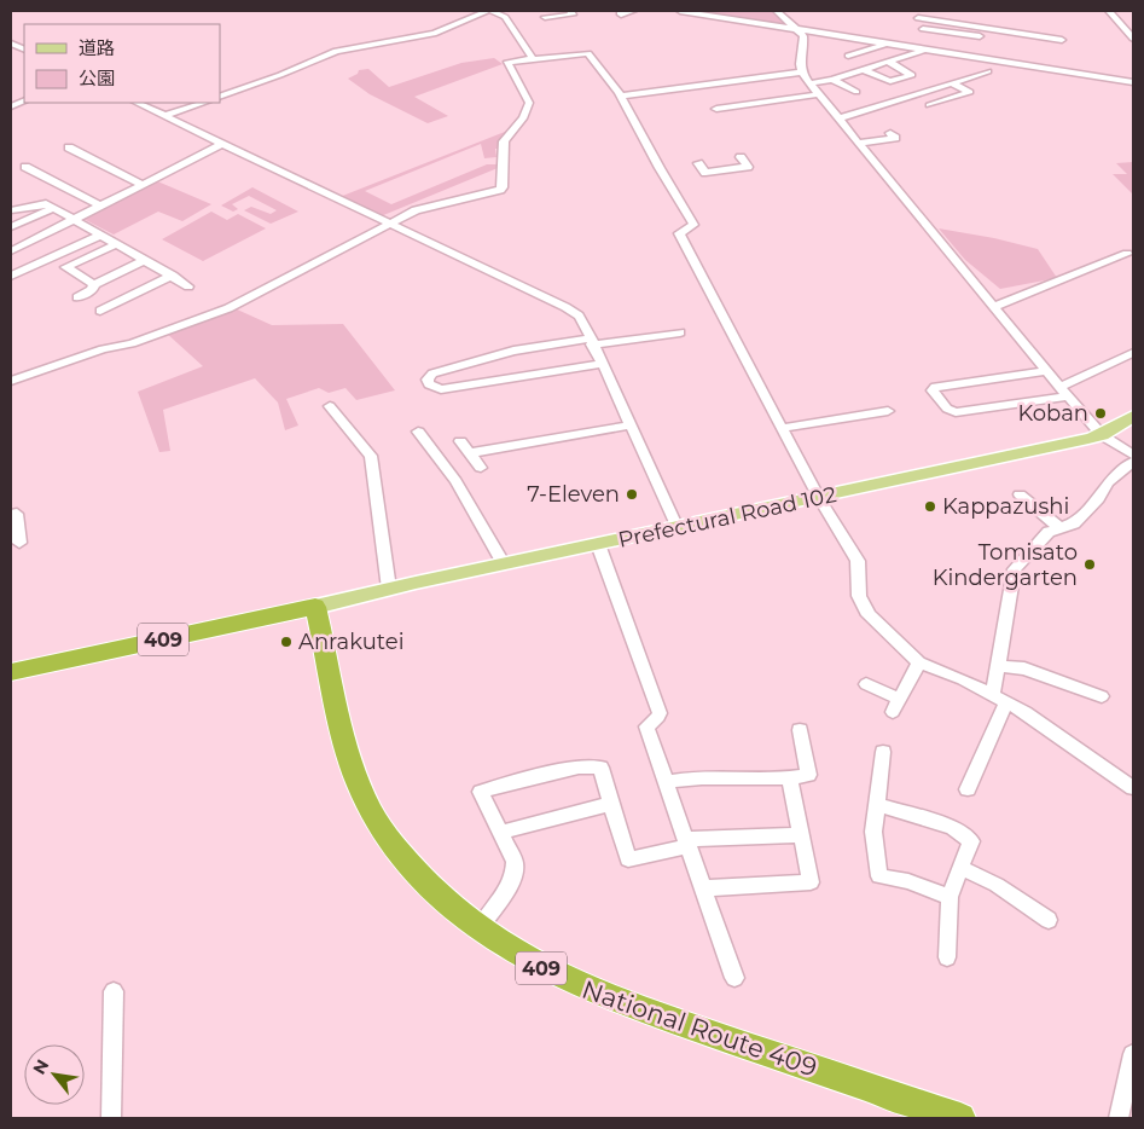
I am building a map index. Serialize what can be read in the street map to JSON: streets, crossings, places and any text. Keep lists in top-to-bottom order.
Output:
{
  "streets": {
    "highway": ["409", "National Route 409"],
    "main road": ["Prefectural Road 102"]
  },
  "crossings": [
    ["Prefectural Road 102", "409"],
    ["Prefectural Road 102", "National Route 409"],
    ["409", "National Route 409"]
  ],
  "places": [
    "Koban",
    "7-Eleven",
    "Kappazushi",
    "Tomisato Kindergarten",
    "Anrakutei"
  ],
  "legend": ["道路", "公園"],
  "north": "top left"
}
